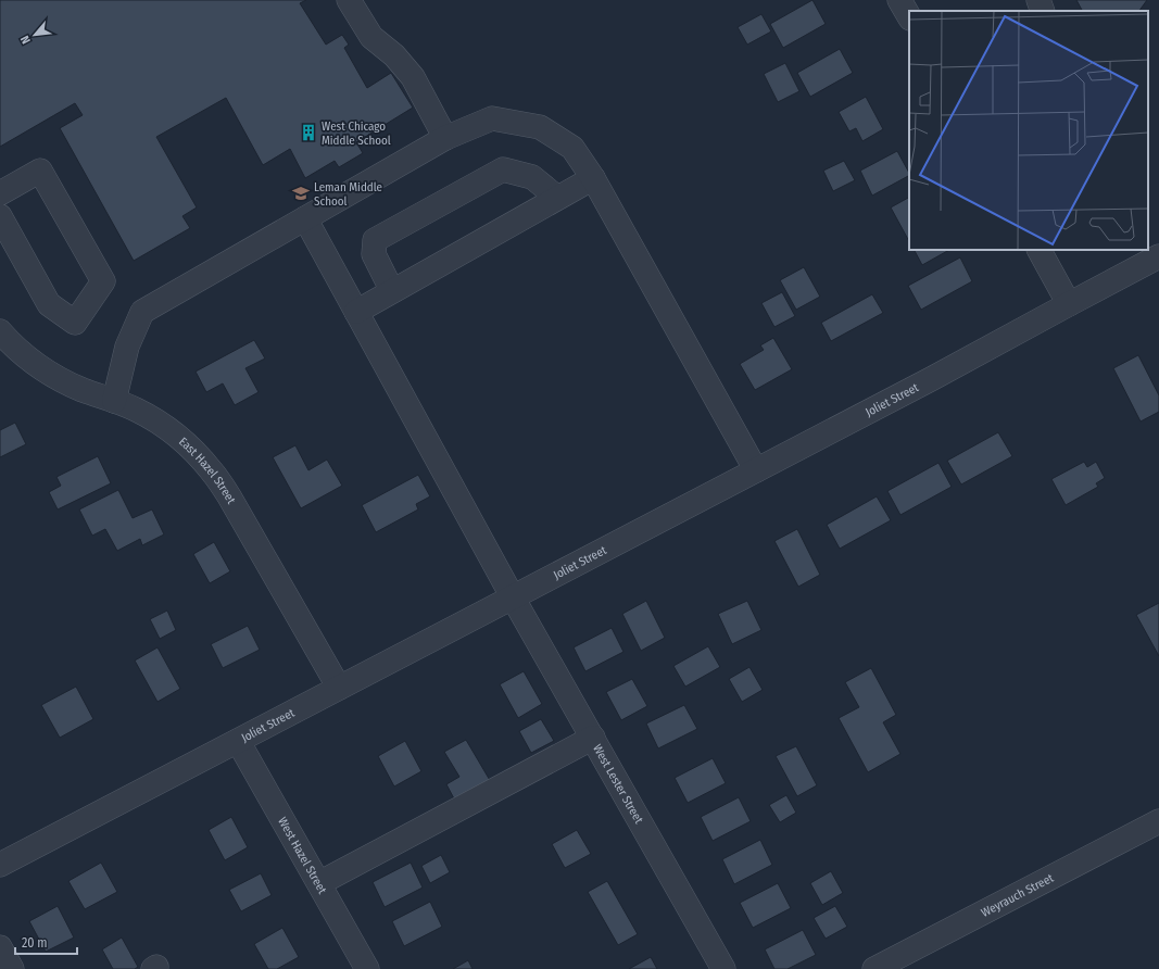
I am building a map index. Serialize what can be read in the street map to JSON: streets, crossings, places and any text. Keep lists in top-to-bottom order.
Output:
{
  "streets": {
    "street": [
      "Joliet Street",
      "East Hazel Street",
      "West Lester Street",
      "West Hazel Street",
      "Weyrauch Street"
    ]
  },
  "crossings": [
    ["Joliet Street", "East Hazel Street"],
    ["Joliet Street", "West Lester Street"],
    ["Joliet Street", "West Hazel Street"]
  ],
  "places": {
    "building": ["West Chicago Middle School"],
    "school or university": ["Leman Middle School"]
  },
  "scale_bar": "20 m",
  "north": "bottom left"
}
